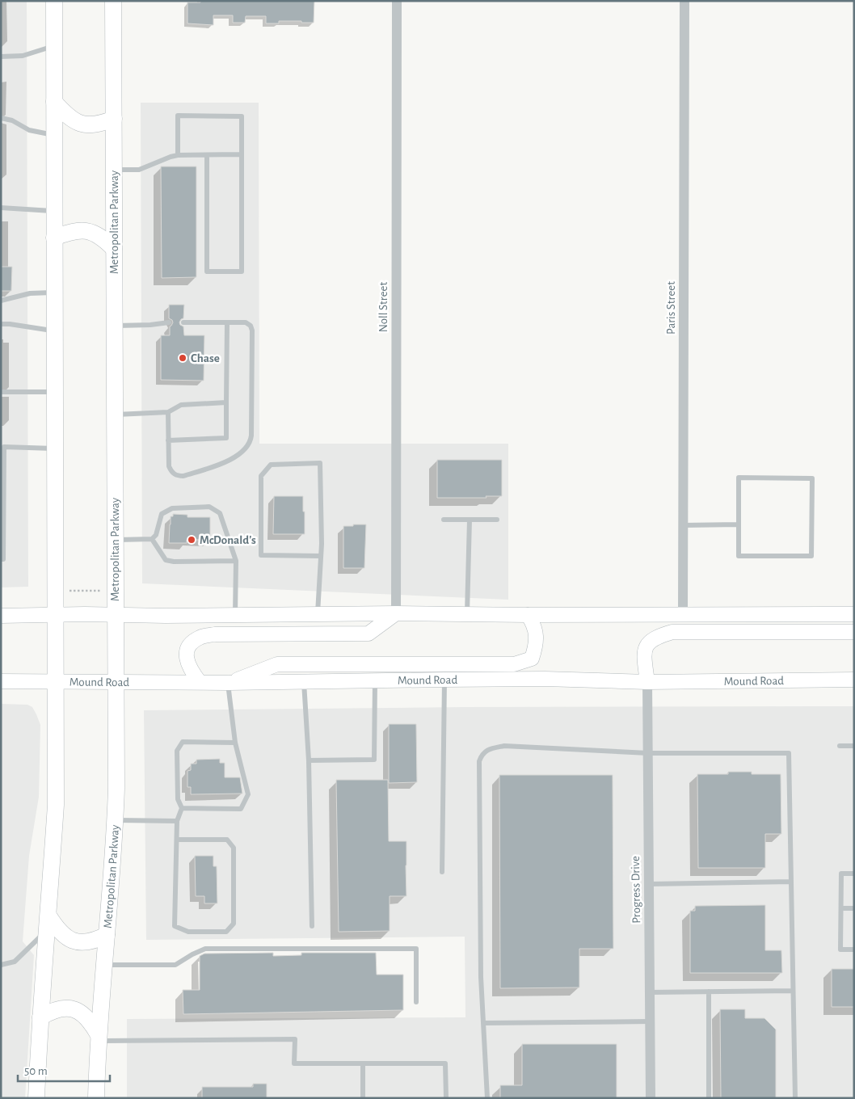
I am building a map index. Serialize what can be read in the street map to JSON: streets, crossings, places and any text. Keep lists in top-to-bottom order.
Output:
{
  "streets": {
    "main road": ["Metropolitan Parkway", "Mound Road"],
    "street": ["Noll Street", "Paris Street", "Progress Drive"]
  },
  "crossings": [
    ["Metropolitan Parkway", "Mound Road"],
    ["Mound Road", "Progress Drive"]
  ],
  "places": ["Chase", "McDonald's"],
  "scale_bar": "50 m"
}
